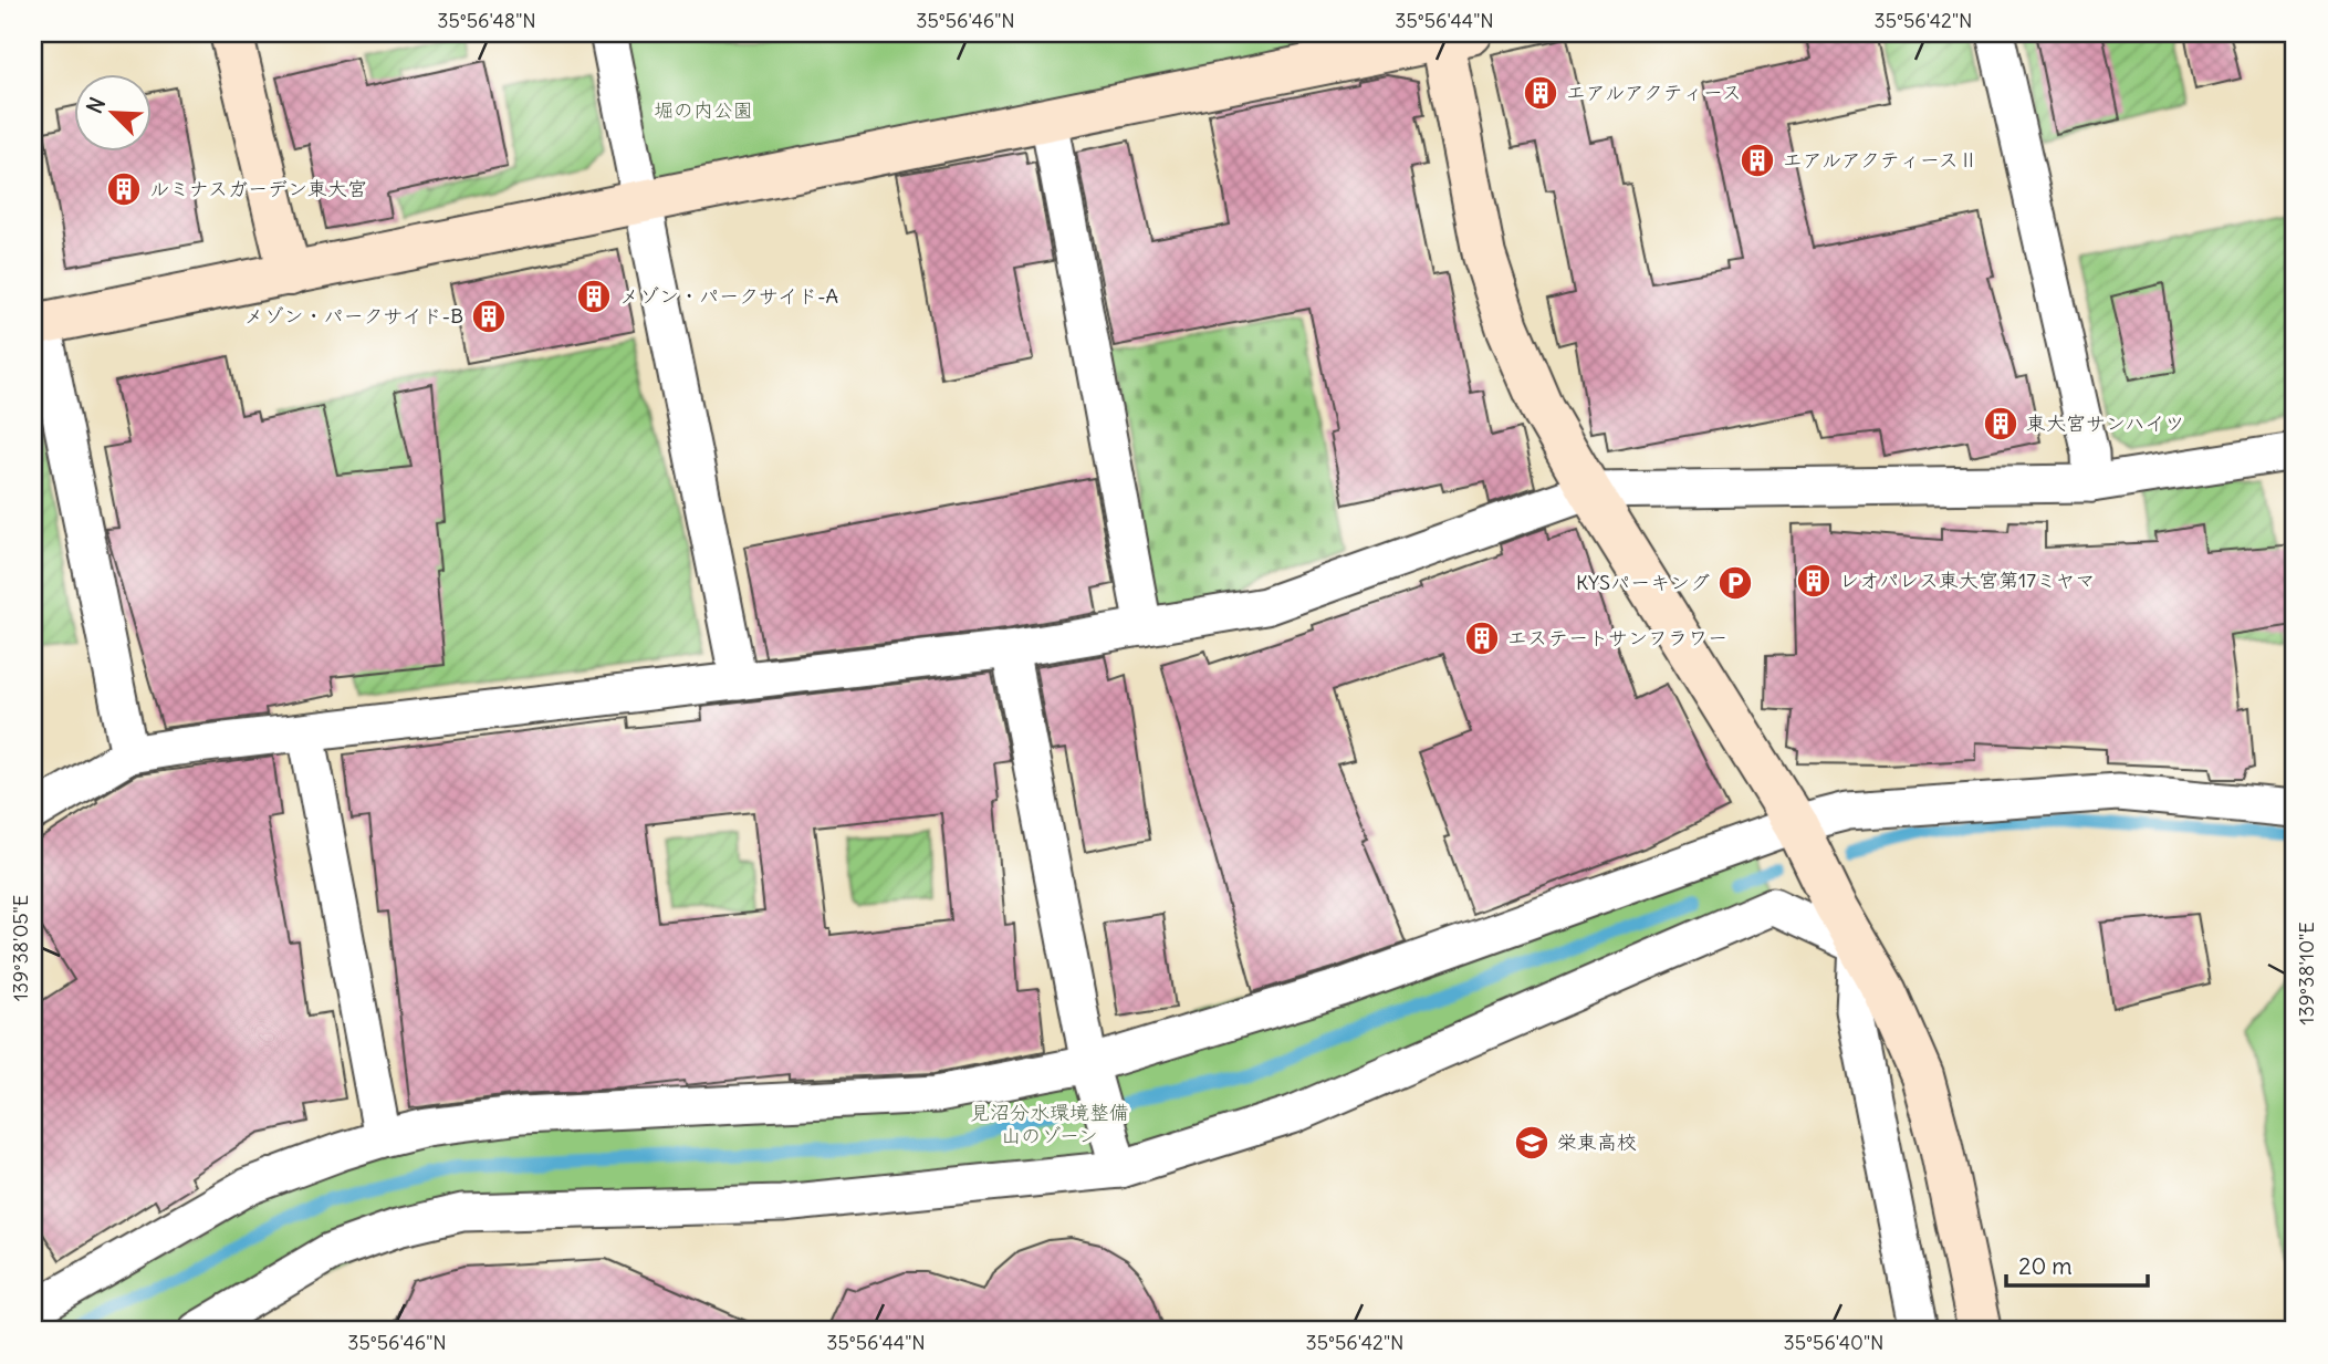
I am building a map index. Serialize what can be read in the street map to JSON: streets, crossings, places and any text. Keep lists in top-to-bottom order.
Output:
{
  "parks": ["堀の内公園", "見沼分水環境整備 山のゾーン"],
  "places": {
    "building": [
      "エアルアクティース",
      "エアルアクティースⅡ",
      "ルミナスガーデン東大宮",
      "メゾン・パークサイド-A",
      "メゾン・パークサイド-B",
      "東大宮サンハイツ",
      "レオパレス東大宮第17ミヤマ",
      "エステートサンフラワー"
    ],
    "parking": ["KYSパーキング"],
    "school or university": ["栄東高校"]
  },
  "scale_bar": "20 m",
  "north": "top left",
  "coordinates": [
    "35°56'48\"N",
    "35°56'46\"N",
    "35°56'44\"N",
    "35°56'42\"N",
    "139°38'05\"E",
    "139°38'10\"E",
    "35°56'40\"N"
  ]
}
